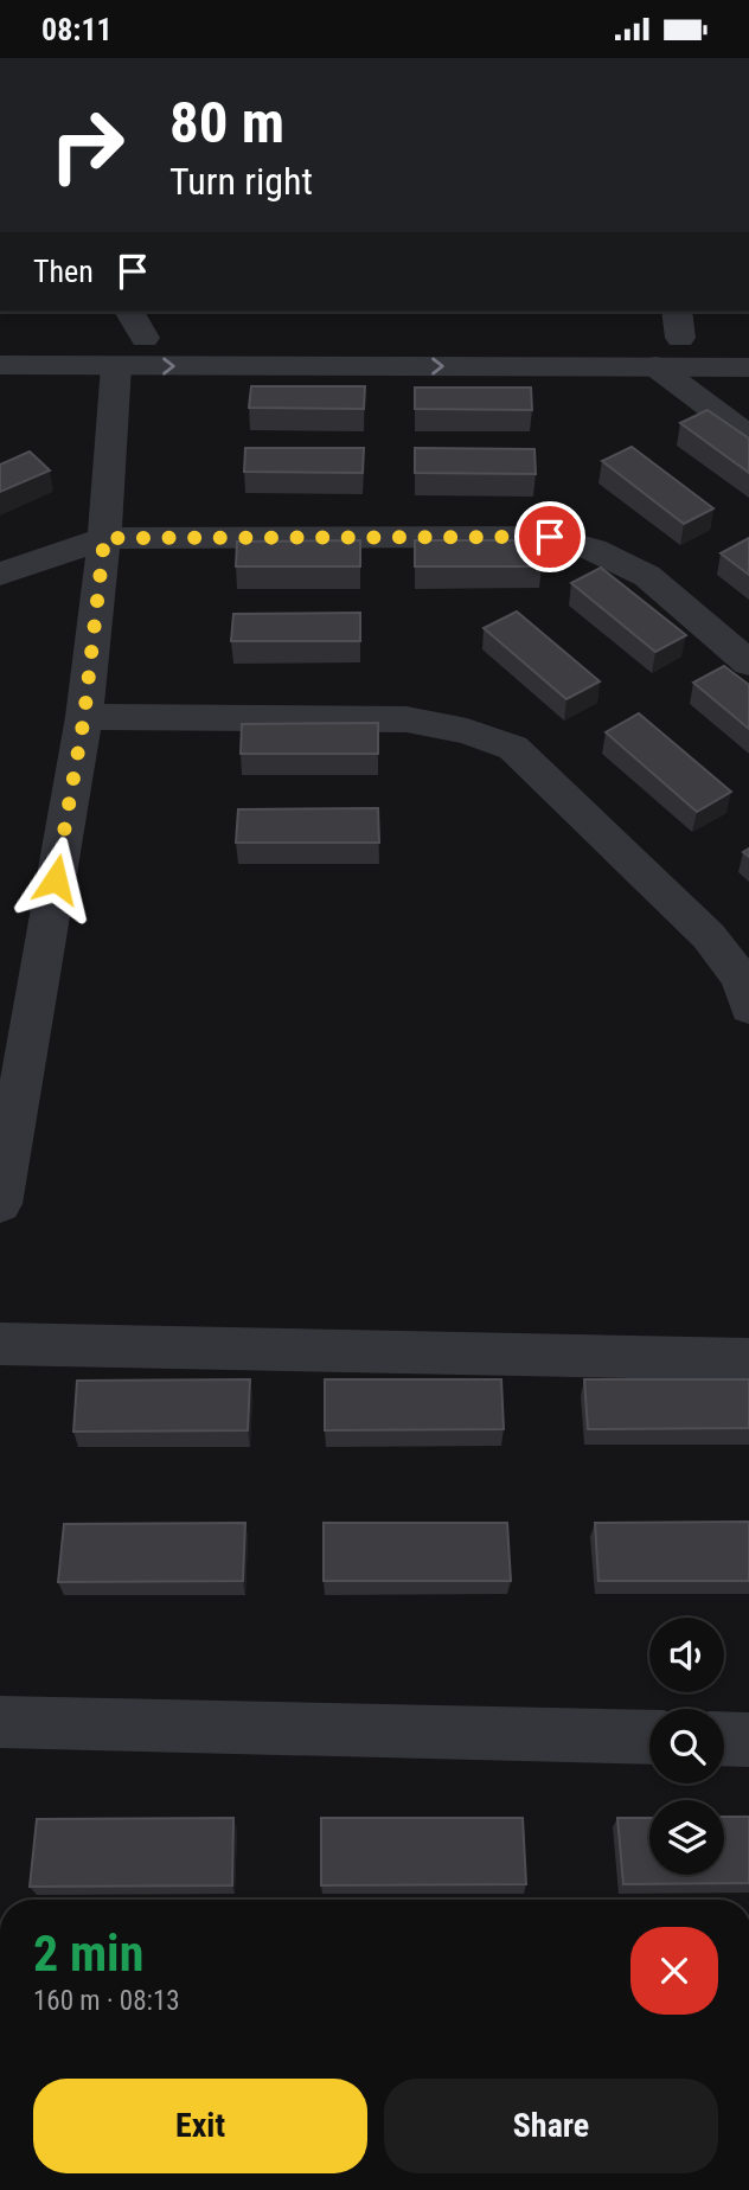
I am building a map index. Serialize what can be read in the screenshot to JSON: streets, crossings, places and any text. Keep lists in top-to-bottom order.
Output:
{
  "page": {
    "status": "08:11",
    "turn": ["80 m", "Turn right"],
    "then": "Then",
    "heading": ["2 min", "160 m · 08:13"],
    "buttons": ["Exit", "Share"]
  }
}
